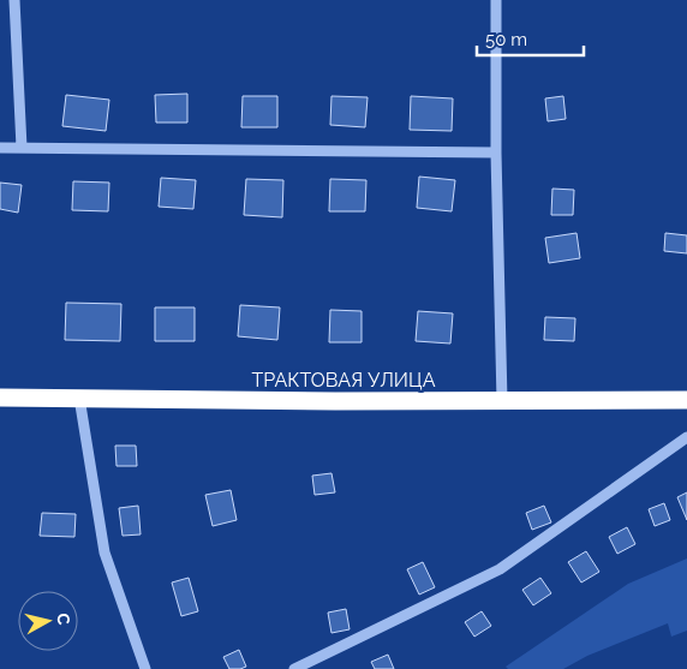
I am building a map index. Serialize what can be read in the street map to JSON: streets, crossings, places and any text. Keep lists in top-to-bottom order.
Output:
{
  "streets": {
    "highway": ["ТРАКТОВАЯ УЛИЦА"]
  },
  "scale_bar": "50 m",
  "north": "right"
}
